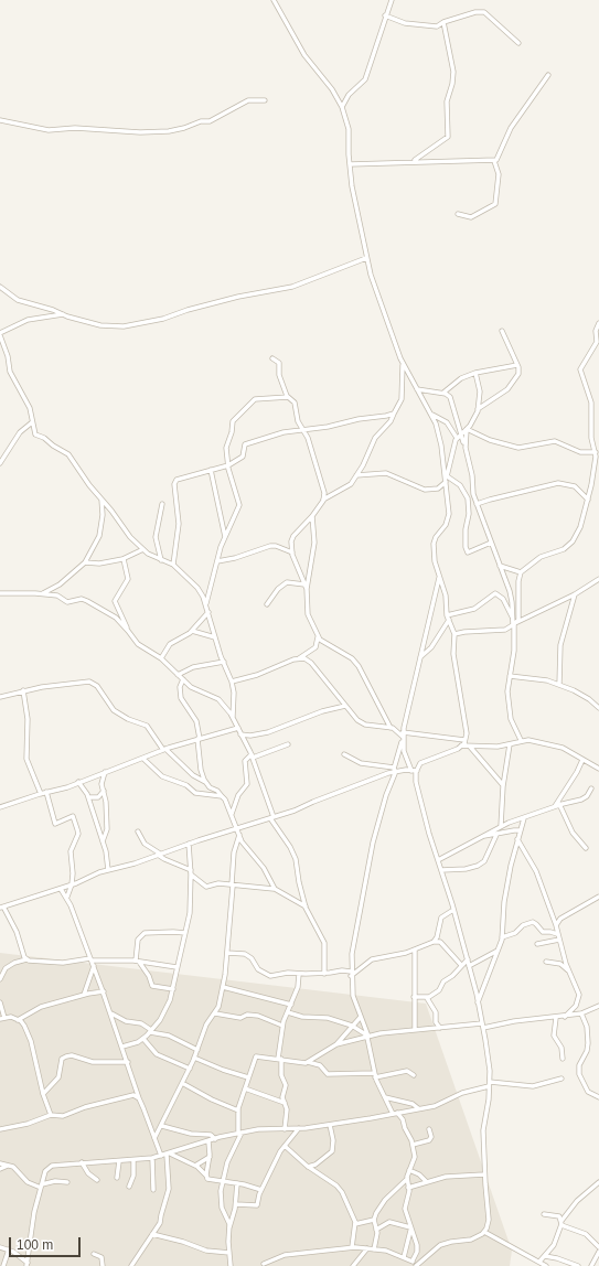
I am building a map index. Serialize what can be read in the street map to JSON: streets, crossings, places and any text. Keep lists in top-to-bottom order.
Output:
{
  "scale_bar": "100 m"
}
